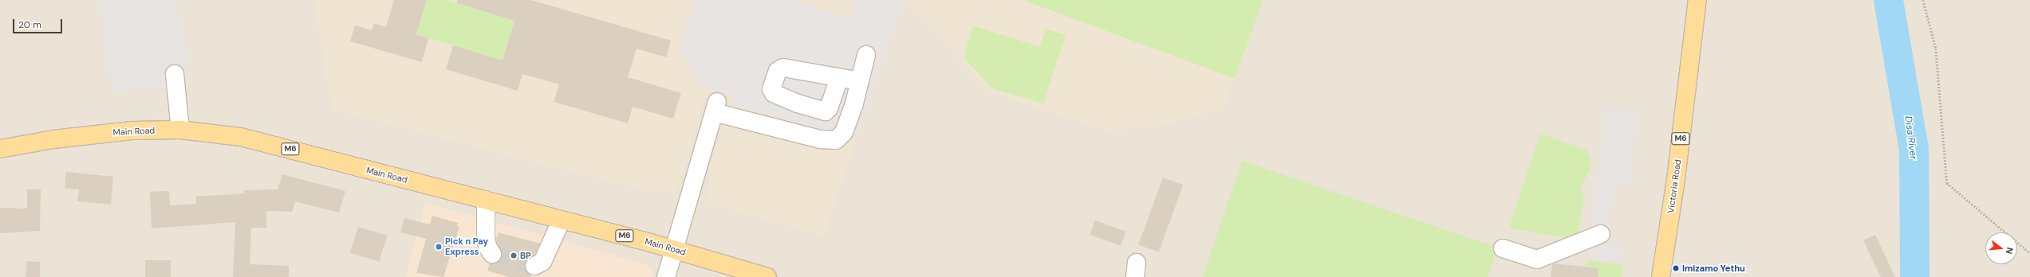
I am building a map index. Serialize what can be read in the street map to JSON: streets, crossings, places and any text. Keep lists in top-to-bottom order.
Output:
{
  "streets": {
    "main road": ["Main Road", "M6", "Victoria Road"]
  },
  "water": ["Disa River"],
  "places": ["Pick n Pay Express", "BP", "Imizamo Yethu"],
  "scale_bar": "20 m",
  "north": "right"
}
